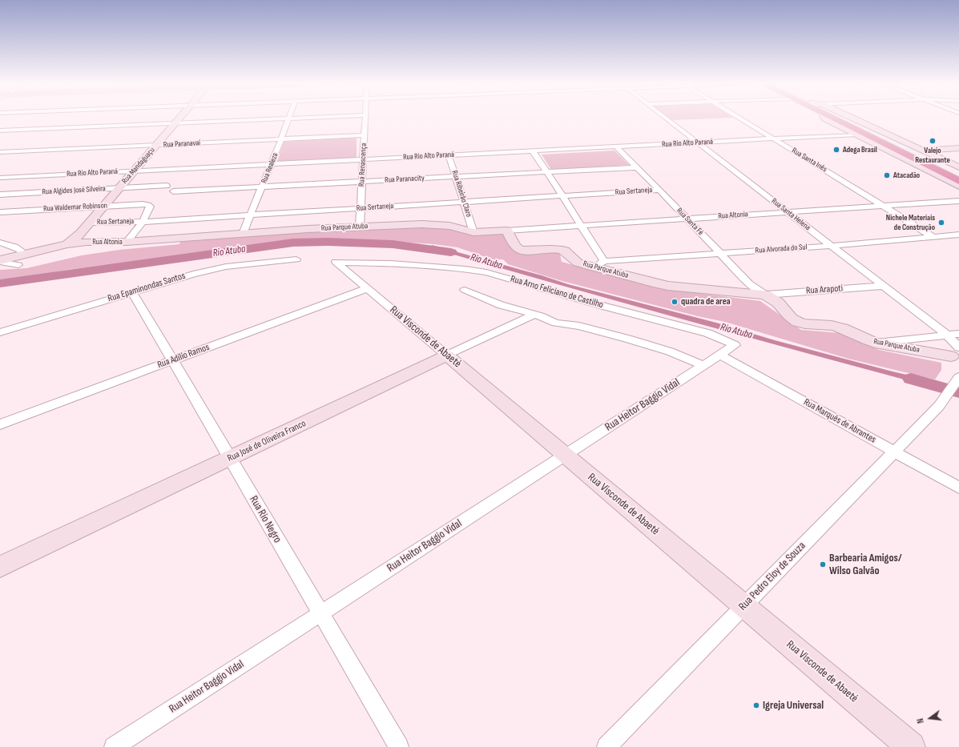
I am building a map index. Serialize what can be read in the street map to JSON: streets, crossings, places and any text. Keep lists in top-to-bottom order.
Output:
{
  "streets": {
    "street": [
      "Rua Rio Alto Paraná",
      "Rua Paranavaí",
      "Rua Santa Inês",
      "Rua Renascença",
      "Rua Mandaguaçu",
      "Rua Realeza",
      "Rua Paranacity",
      "Rua Algides José Silveira",
      "Rua Sertaneja",
      "Rua Ribeirão Claro",
      "Rua Waldemar Robinson",
      "Rua Santa Helena",
      "Rua Altonia",
      "Rua Santa Fé",
      "Rua Parque Atuba",
      "Rua Alvorada do Sul",
      "Rua Epaminondas Santos",
      "Rua Arapoti",
      "Rua Arno Feliciano de Castilho",
      "Rua Visconde de Abaeté",
      "Rua Adílio Ramos",
      "Rua Heitor Baggio Vidal",
      "Rua Marquês de Abrantes",
      "Rua José de Oliveira Franco",
      "Rua Rio Negro",
      "Rua Pedro Eloy de Souza"
    ]
  },
  "crossings": [
    ["Rua Rio Alto Paraná", "Rua Santa Inês"],
    ["Rua Rio Alto Paraná", "Rua Renascença"],
    ["Rua Rio Alto Paraná", "Rua Mandaguaçu"],
    ["Rua Rio Alto Paraná", "Rua Realeza"],
    ["Rua Rio Alto Paraná", "Rua Ribeirão Claro"],
    ["Rua Rio Alto Paraná", "Rua Santa Helena"],
    ["Rua Rio Alto Paraná", "Rua Santa Fé"],
    ["Rua Paranavaí", "Rua Renascença"],
    ["Rua Paranavaí", "Rua Mandaguaçu"],
    ["Rua Paranavaí", "Rua Realeza"],
    ["Rua Santa Inês", "Rua Altonia"],
    ["Rua Santa Inês", "Rua Alvorada do Sul"],
    ["Rua Renascença", "Rua Paranacity"],
    ["Rua Renascença", "Rua Sertaneja"],
    ["Rua Renascença", "Rua Parque Atuba"],
    ["Rua Mandaguaçu", "Rua Algides José Silveira"],
    ["Rua Mandaguaçu", "Rua Sertaneja"],
    ["Rua Mandaguaçu", "Rua Waldemar Robinson"],
    ["Rua Mandaguaçu", "Rua Altonia"],
    ["Rua Realeza", "Rua Paranacity"],
    ["Rua Realeza", "Rua Sertaneja"],
    ["Rua Realeza", "Rua Parque Atuba"],
    ["Rua Paranacity", "Rua Ribeirão Claro"],
    ["Rua Paranacity", "Rua Santa Fé"],
    ["Rua Sertaneja", "Rua Ribeirão Claro"],
    ["Rua Sertaneja", "Rua Waldemar Robinson"],
    ["Rua Sertaneja", "Rua Santa Fé"],
    ["Rua Ribeirão Claro", "Rua Parque Atuba"],
    ["Rua Santa Helena", "Rua Altonia"],
    ["Rua Santa Helena", "Rua Parque Atuba"],
    ["Rua Santa Helena", "Rua Alvorada do Sul"],
    ["Rua Santa Helena", "Rua Arapoti"],
    ["Rua Altonia", "Rua Santa Fé"],
    ["Rua Altonia", "Rua Parque Atuba"],
    ["Rua Santa Fé", "Rua Parque Atuba"],
    ["Rua Santa Fé", "Rua Alvorada do Sul"],
    ["Rua Santa Fé", "Rua Arapoti"],
    ["Rua Parque Atuba", "Rua Alvorada do Sul"],
    ["Rua Parque Atuba", "Rua Arapoti"],
    ["Rua Epaminondas Santos", "Rua Rio Negro"],
    ["Rua Arno Feliciano de Castilho", "Rua Visconde de Abaeté"],
    ["Rua Arno Feliciano de Castilho", "Rua Heitor Baggio Vidal"],
    ["Rua Visconde de Abaeté", "Rua Adílio Ramos"],
    ["Rua Visconde de Abaeté", "Rua Heitor Baggio Vidal"],
    ["Rua Visconde de Abaeté", "Rua José de Oliveira Franco"],
    ["Rua Visconde de Abaeté", "Rua Pedro Eloy de Souza"],
    ["Rua Adílio Ramos", "Rua Rio Negro"],
    ["Rua Heitor Baggio Vidal", "Rua Marquês de Abrantes"],
    ["Rua Heitor Baggio Vidal", "Rua Rio Negro"],
    ["Rua Marquês de Abrantes", "Rua Pedro Eloy de Souza"],
    ["Rua José de Oliveira Franco", "Rua Rio Negro"]
  ],
  "water": ["Rio Atuba"],
  "places": [
    "Valejo Restaurante",
    "Adega Brasil",
    "Atacadão",
    "Nichele Materiais de Construção",
    "quadra de area",
    "Barbearia Amigos/ Wilso Galvão",
    "Igreja Universal"
  ],
  "north": "left"
}
